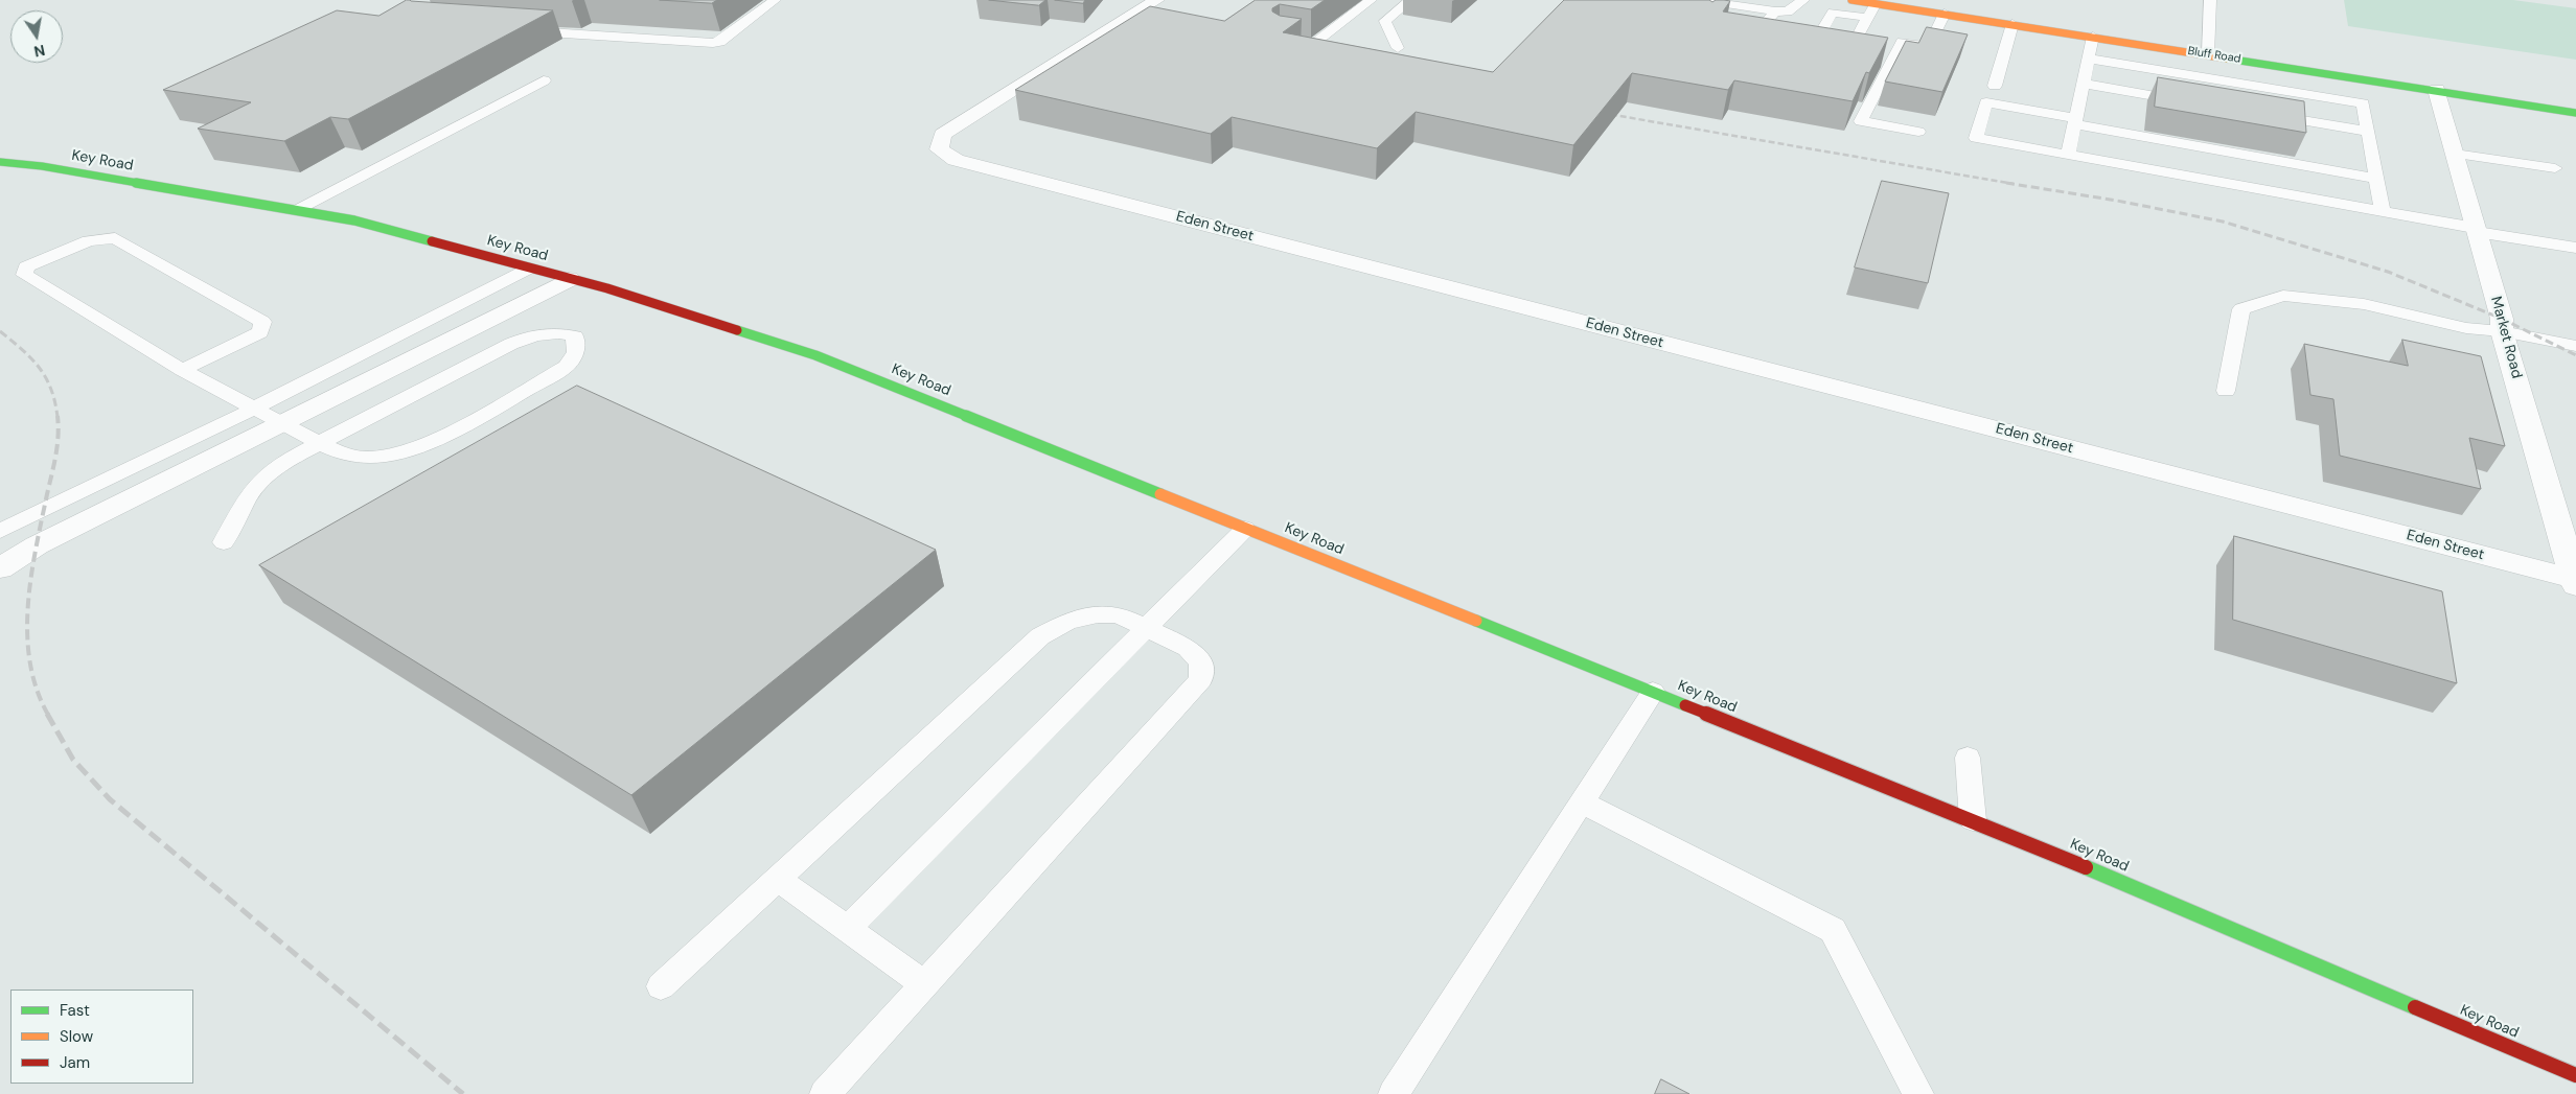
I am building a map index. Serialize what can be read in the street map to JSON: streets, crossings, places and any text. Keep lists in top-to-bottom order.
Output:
{
  "streets": {
    "street": [
      "Bluff Road",
      "Key Road",
      "Eden Street",
      "Market Road"
    ]
  },
  "crossings": [
    ["Bluff Road", "Market Road"],
    ["Eden Street", "Market Road"]
  ],
  "legend": ["Fast", "Slow", "Jam"],
  "north": "bottom"
}
